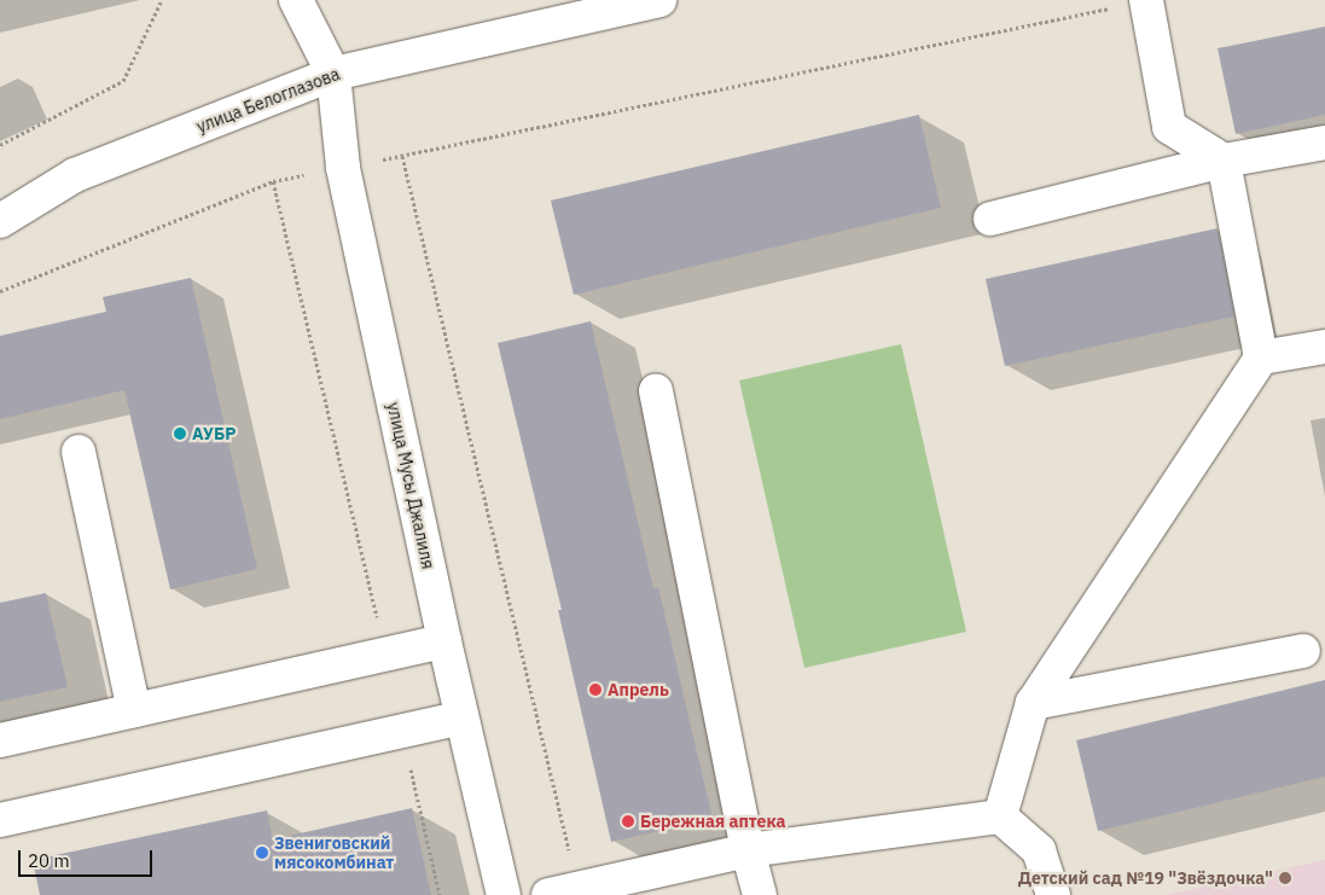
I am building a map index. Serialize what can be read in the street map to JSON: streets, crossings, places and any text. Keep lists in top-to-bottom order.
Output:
{
  "streets": {
    "street": ["улица Белоглазова", "улица Мусы Джалиля"]
  },
  "crossings": [
    ["улица Белоглазова", "улица Мусы Джалиля"]
  ],
  "places": [
    "АУБР",
    "Апрель",
    "Бережная аптека",
    "Звениговский мясокомбинат",
    "Детский сад №19 \"Звёздочка\""
  ],
  "scale_bar": "20 m"
}
